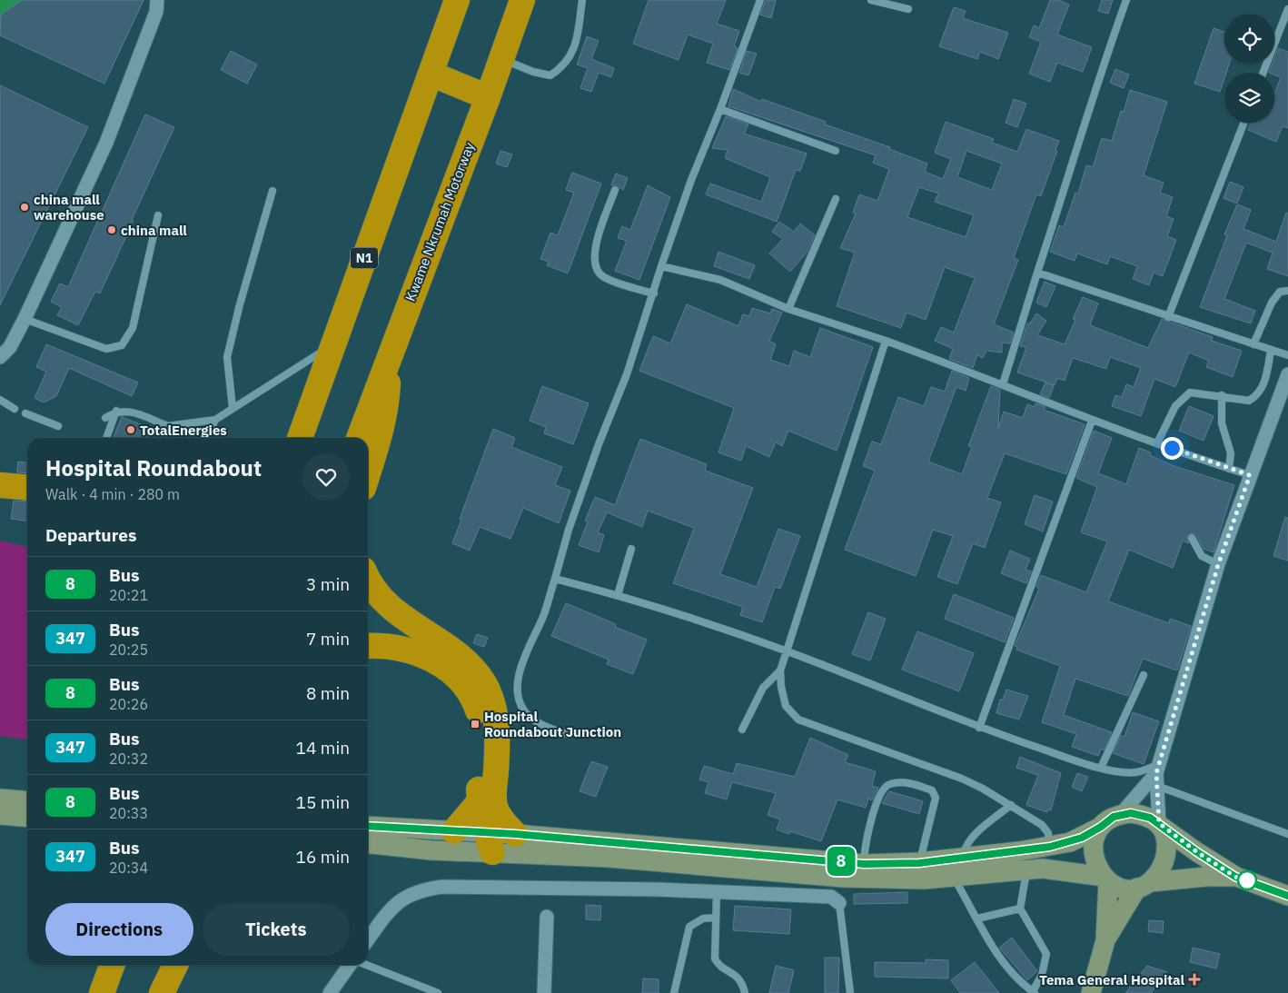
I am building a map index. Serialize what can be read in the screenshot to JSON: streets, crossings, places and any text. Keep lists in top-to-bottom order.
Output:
{
  "streets": {
    "highway": ["Kwame Nkrumah Motorway", "N1"]
  },
  "places": {
    "other": ["china mall warehouse", "china mall", "TotalEnergies"],
    "transit": ["Hospital Roundabout Junction"],
    "health": ["Tema General Hospital"]
  },
  "lines": ["bus line 8"],
  "page": {
    "on_map": "8",
    "heading": [
      ["Hospital Roundabout", "Walk · 4 min · 280 m"],
      "Departures"
    ],
    "list": [
      {
        "mark": "8",
        "name": "Bus",
        "note": "20:21",
        "value": "3 min"
      },
      {
        "mark": "347",
        "name": "Bus",
        "note": "20:25",
        "value": "7 min"
      },
      {
        "mark": "8",
        "name": "Bus",
        "note": "20:26",
        "value": "8 min"
      },
      {
        "mark": "347",
        "name": "Bus",
        "note": "20:32",
        "value": "14 min"
      },
      {
        "mark": "8",
        "name": "Bus",
        "note": "20:33",
        "value": "15 min"
      },
      {
        "mark": "347",
        "name": "Bus",
        "note": "20:34",
        "value": "16 min"
      }
    ],
    "buttons": ["Directions", "Tickets"]
  }
}
